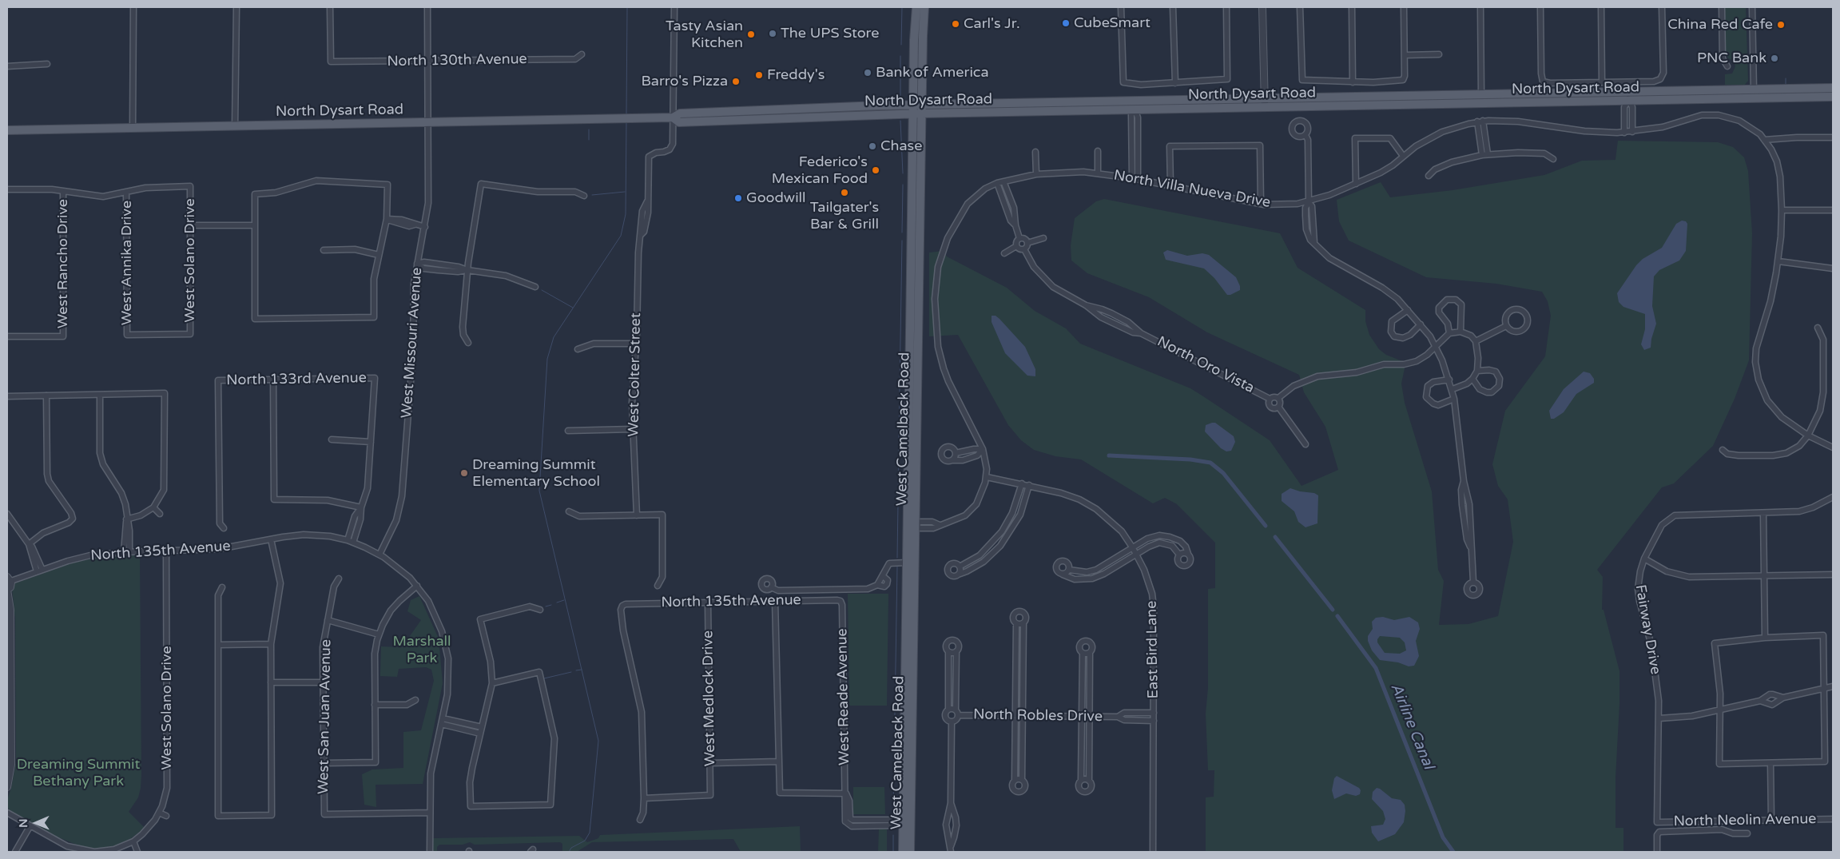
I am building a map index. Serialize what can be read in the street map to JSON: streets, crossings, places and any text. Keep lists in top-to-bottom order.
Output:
{
  "streets": {
    "main road": ["North Dysart Road", "West Camelback Road"],
    "street": [
      "North 130th Avenue",
      "North Villa Nueva Drive",
      "West Solano Drive",
      "West Annika Drive",
      "West Rancho Drive",
      "West Missouri Avenue",
      "North Oro Vista",
      "West Colter Street",
      "North 133rd Avenue",
      "North 135th Avenue",
      "Fairway Drive",
      "East Bird Lane",
      "West Reade Avenue",
      "West Medlock Drive",
      "North Robles Drive",
      "West San Juan Avenue",
      "North Neolin Avenue"
    ]
  },
  "crossings": [
    ["North 130th Avenue", "West Missouri Avenue"],
    ["North Dysart Road", "West Missouri Avenue"],
    ["North Dysart Road", "West Colter Street"],
    ["North Dysart Road", "West Camelback Road"],
    ["North Villa Nueva Drive", "West Camelback Road"],
    ["North Villa Nueva Drive", "East Bird Lane"],
    ["West Solano Drive", "West Annika Drive"],
    ["West Solano Drive", "North 135th Avenue"],
    ["West Missouri Avenue", "North 135th Avenue"],
    ["West Camelback Road", "West Reade Avenue"],
    ["North 135th Avenue", "West Reade Avenue"],
    ["North 135th Avenue", "West Medlock Drive"],
    ["Fairway Drive", "North Neolin Avenue"],
    ["East Bird Lane", "North Robles Drive"]
  ],
  "water": ["Airline Canal"],
  "parks": ["Marshall Park", "Dreaming Summit Bethany Park"],
  "places": [
    "CubeSmart",
    "Carl's Jr.",
    "China Red Cafe",
    "The UPS Store",
    "Tasty Asian Kitchen",
    "PNC Bank",
    "Bank of America",
    "Freddy's",
    "Barro's Pizza",
    "Chase",
    "Federico's Mexican Food",
    "Tailgater's Bar & Grill",
    "Goodwill",
    "Dreaming Summit Elementary School"
  ],
  "north": "left"
}
